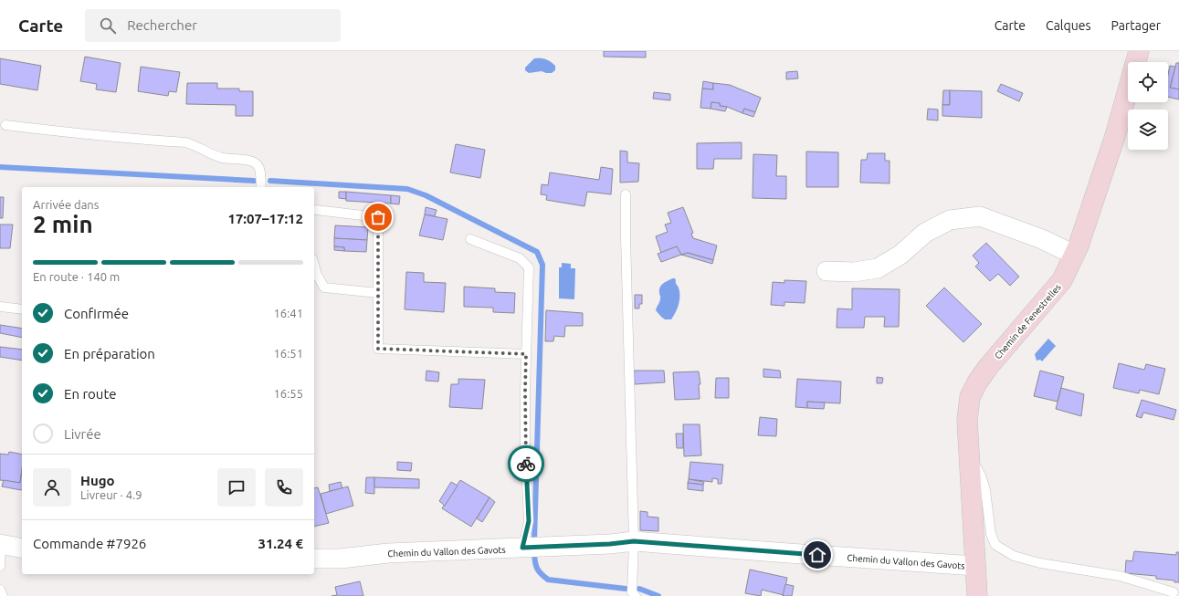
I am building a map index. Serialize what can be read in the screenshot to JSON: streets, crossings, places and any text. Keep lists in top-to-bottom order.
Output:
{
  "streets": {
    "street": ["Chemin de Fenestrelles", "Chemin du Vallon des Gavots"]
  },
  "crossings": [
    ["Chemin de Fenestrelles", "Chemin du Vallon des Gavots"]
  ],
  "page": {
    "header": "Carte",
    "search": "Rechercher",
    "nav": ["Carte", "Calques", "Partager"],
    "heading": ["2 min", "Arrivée dans", "17:07–17:12"],
    "panel": [
      "Hugo",
      "Livreur · 4.9",
      "Commande #7926",
      "31.24 €"
    ],
    "bar": "En route · 140 m",
    "list": [
      ["Confirmée", "16:41"],
      ["En préparation", "16:51"],
      ["En route", "16:55"],
      "Livrée"
    ]
  }
}
